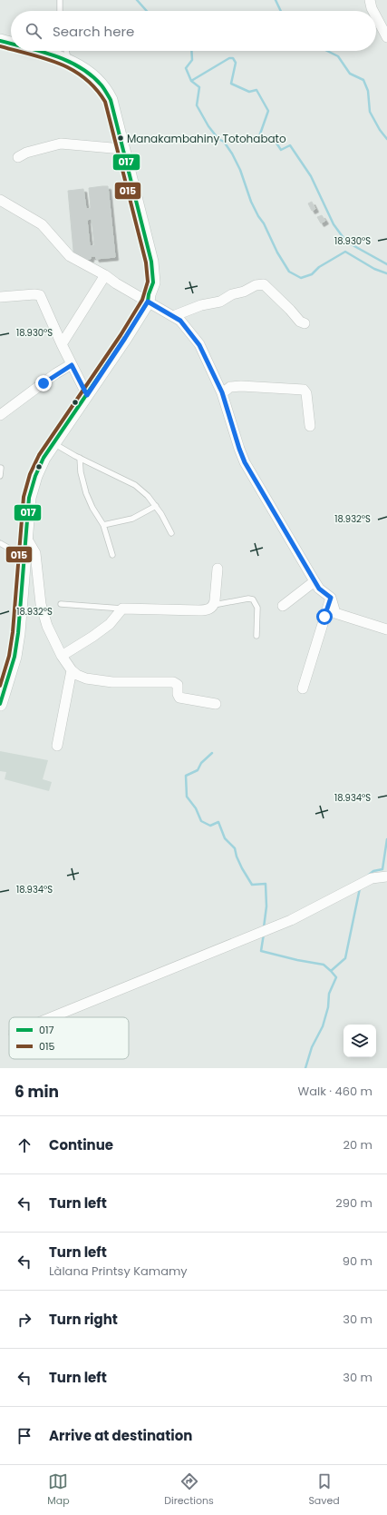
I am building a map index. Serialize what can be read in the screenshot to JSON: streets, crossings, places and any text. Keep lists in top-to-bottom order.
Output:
{
  "places": ["Manakambahiny Totohabato"],
  "lines": ["transit line 017", "transit line 015"],
  "legend": ["017", "015"],
  "page": {
    "search": "Search here",
    "heading": ["6 min", "Walk · 460 m"],
    "list": [
      ["Continue", "20 m"],
      ["Turn left", "290 m"],
      ["Turn left", "Làlana Printsy Kamamy", "90 m"],
      ["Turn right", "30 m"],
      ["Turn left", "30 m"],
      "Arrive at destination"
    ],
    "nav": ["Map", "Directions", "Saved"]
  },
  "coordinates": ["18.930°S", "18.932°S", "18.934°S"]
}
